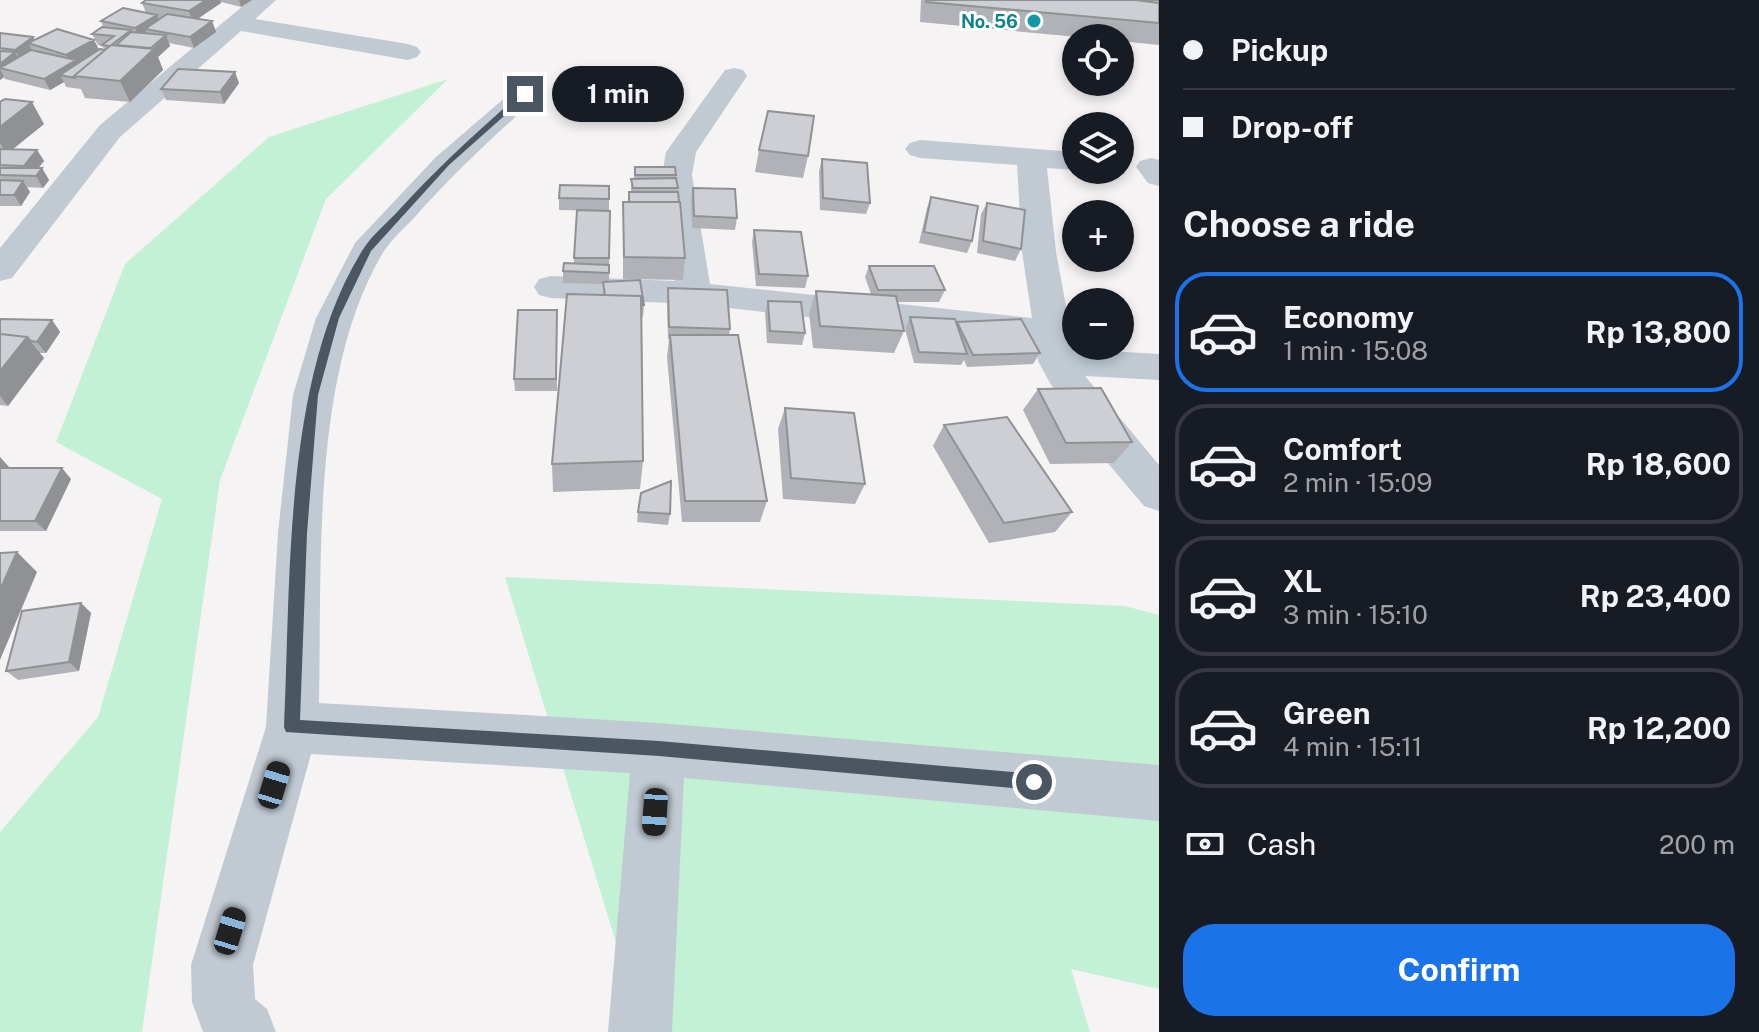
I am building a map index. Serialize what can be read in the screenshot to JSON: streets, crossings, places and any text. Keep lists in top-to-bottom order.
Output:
{
  "places": ["No. 56"],
  "page": {
    "banner": ["Pickup", "Drop-off"],
    "map_buttons": ["+", "−"],
    "bubble": "1 min",
    "heading": "Choose a ride",
    "list": [
      {
        "name": "Economy",
        "note": "1 min · 15:08",
        "value": "Rp 13,800"
      },
      {
        "name": "Comfort",
        "note": "2 min · 15:09",
        "value": "Rp 18,600"
      },
      {
        "name": "XL",
        "note": "3 min · 15:10",
        "value": "Rp 23,400"
      },
      {
        "name": "Green",
        "note": "4 min · 15:11",
        "value": "Rp 12,200"
      }
    ],
    "pay": ["Cash", "200 m"],
    "buttons": "Confirm"
  }
}
